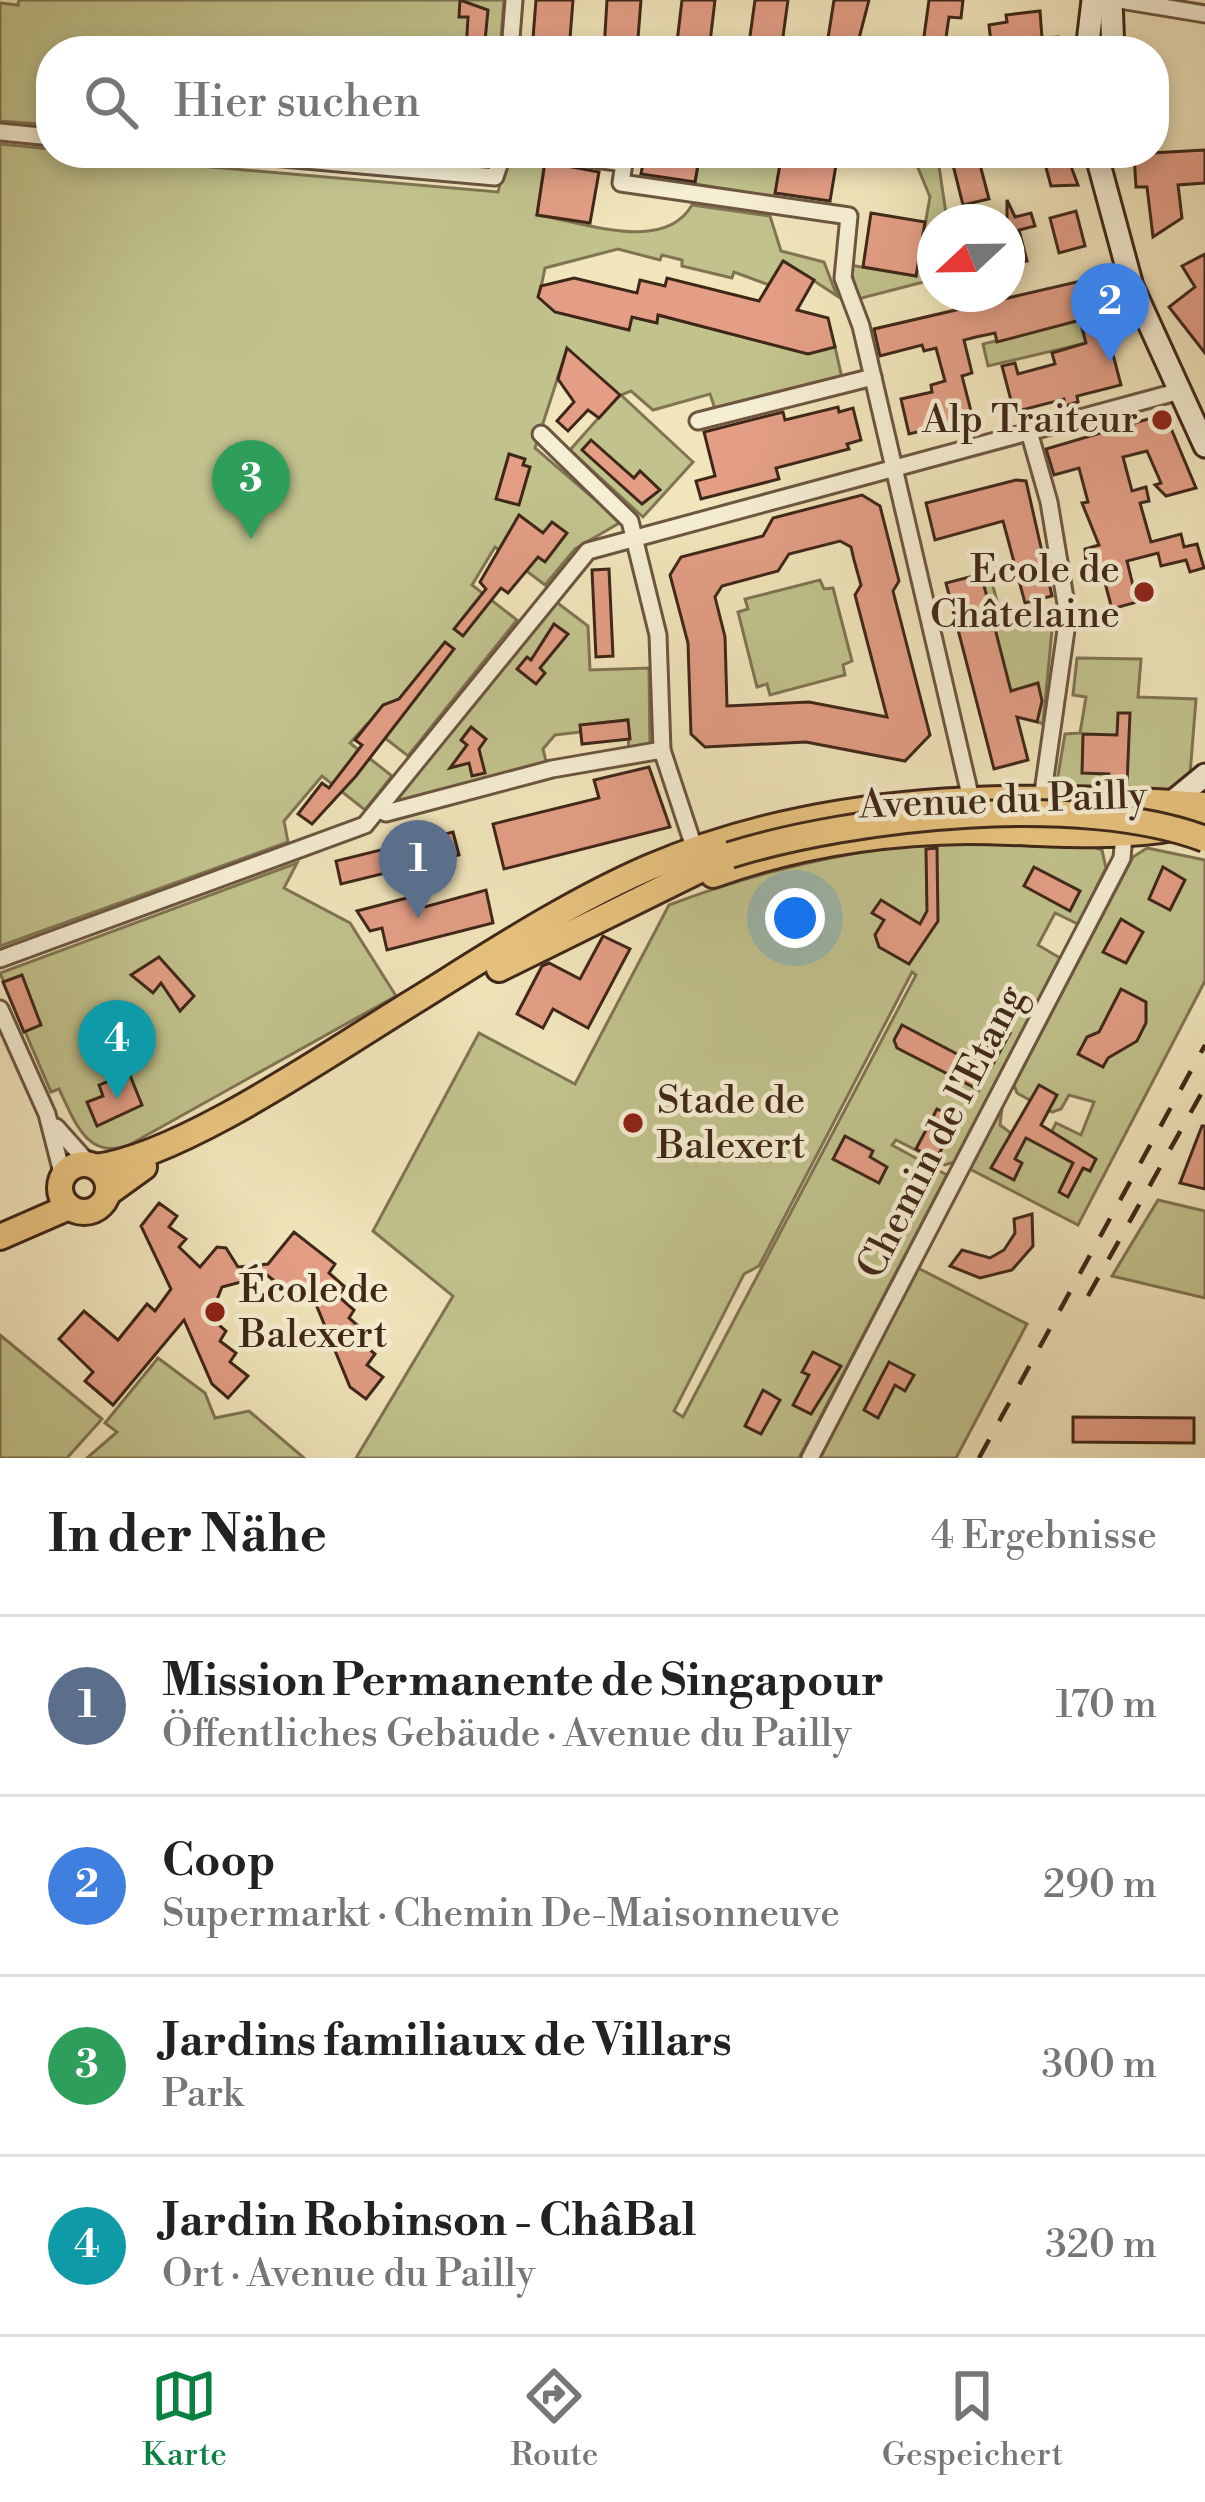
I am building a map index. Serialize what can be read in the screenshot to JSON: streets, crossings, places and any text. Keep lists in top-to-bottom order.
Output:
{
  "streets": {
    "main road": ["Avenue du Pailly"],
    "street": ["Chemin de l'Etang"]
  },
  "crossings": [
    ["Avenue du Pailly", "Chemin de l'Etang"]
  ],
  "places": [
    "Alp Traiteur",
    "Ecole de Châtelaine",
    "Stade de Balexert",
    "École de Balexert"
  ],
  "north": "left",
  "page": {
    "search": "Hier suchen",
    "pins": [
      "2",
      "3",
      "1",
      "4"
    ],
    "heading": ["In der Nähe", "4 Ergebnisse"],
    "list": [
      {
        "mark": "1",
        "name": "Mission Permanente de Singapour",
        "note": "Öffentliches Gebäude · Avenue du Pailly",
        "value": "170 m"
      },
      {
        "mark": "2",
        "name": "Coop",
        "note": "Supermarkt · Chemin De-Maisonneuve",
        "value": "290 m"
      },
      {
        "mark": "3",
        "name": "Jardins familiaux de Villars",
        "note": "Park",
        "value": "300 m"
      },
      {
        "mark": "4",
        "name": "Jardin Robinson - ChâBal",
        "note": "Ort · Avenue du Pailly",
        "value": "320 m"
      }
    ],
    "nav": ["Karte", "Route", "Gespeichert"]
  }
}
